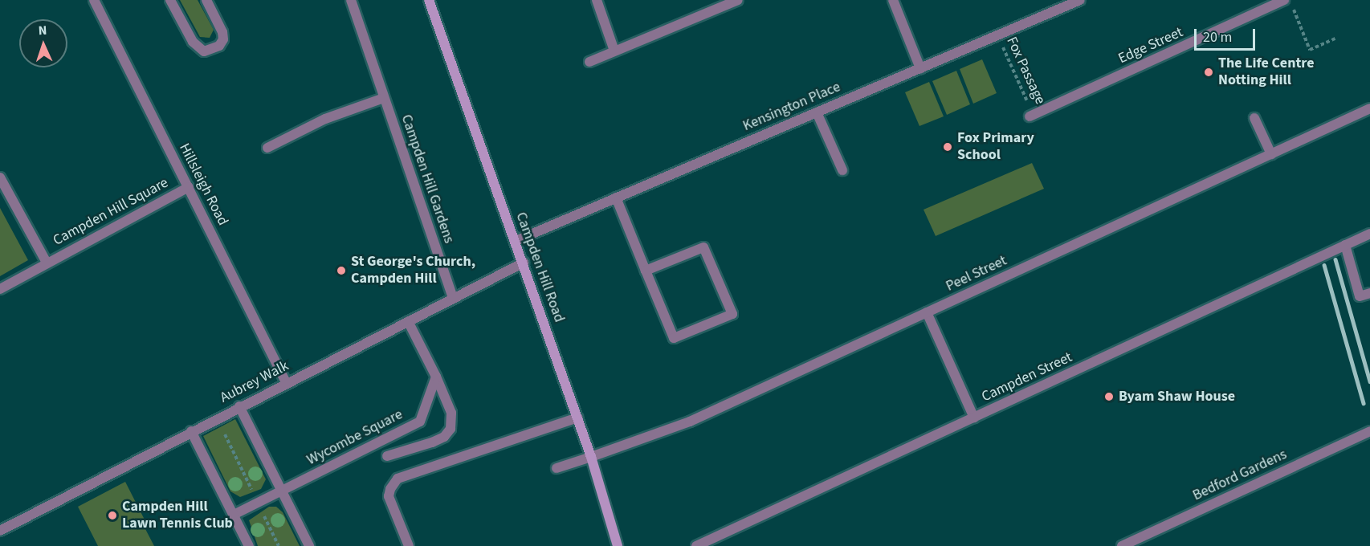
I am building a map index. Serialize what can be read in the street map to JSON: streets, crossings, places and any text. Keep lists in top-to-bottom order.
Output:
{
  "streets": {
    "street": [
      "Edge Street",
      "Kensington Place",
      "Campden Hill Gardens",
      "Hillsleigh Road",
      "Campden Hill Square",
      "Campden Hill Road",
      "Peel Street",
      "Campden Street",
      "Aubrey Walk",
      "Wycombe Square",
      "Bedford Gardens"
    ],
    "path": ["Fox Passage"]
  },
  "crossings": [
    ["Edge Street", "Fox Passage"],
    ["Fox Passage", "Kensington Place"],
    ["Kensington Place", "Campden Hill Road"],
    ["Campden Hill Gardens", "Aubrey Walk"],
    ["Hillsleigh Road", "Campden Hill Square"],
    ["Hillsleigh Road", "Aubrey Walk"],
    ["Campden Hill Road", "Peel Street"],
    ["Campden Hill Road", "Aubrey Walk"]
  ],
  "places": [
    "The Life Centre Notting Hill",
    "Fox Primary School",
    "St George's Church, Campden Hill",
    "Byam Shaw House",
    "Campden Hill Lawn Tennis Club"
  ],
  "scale_bar": "20 m",
  "north": "top"
}
